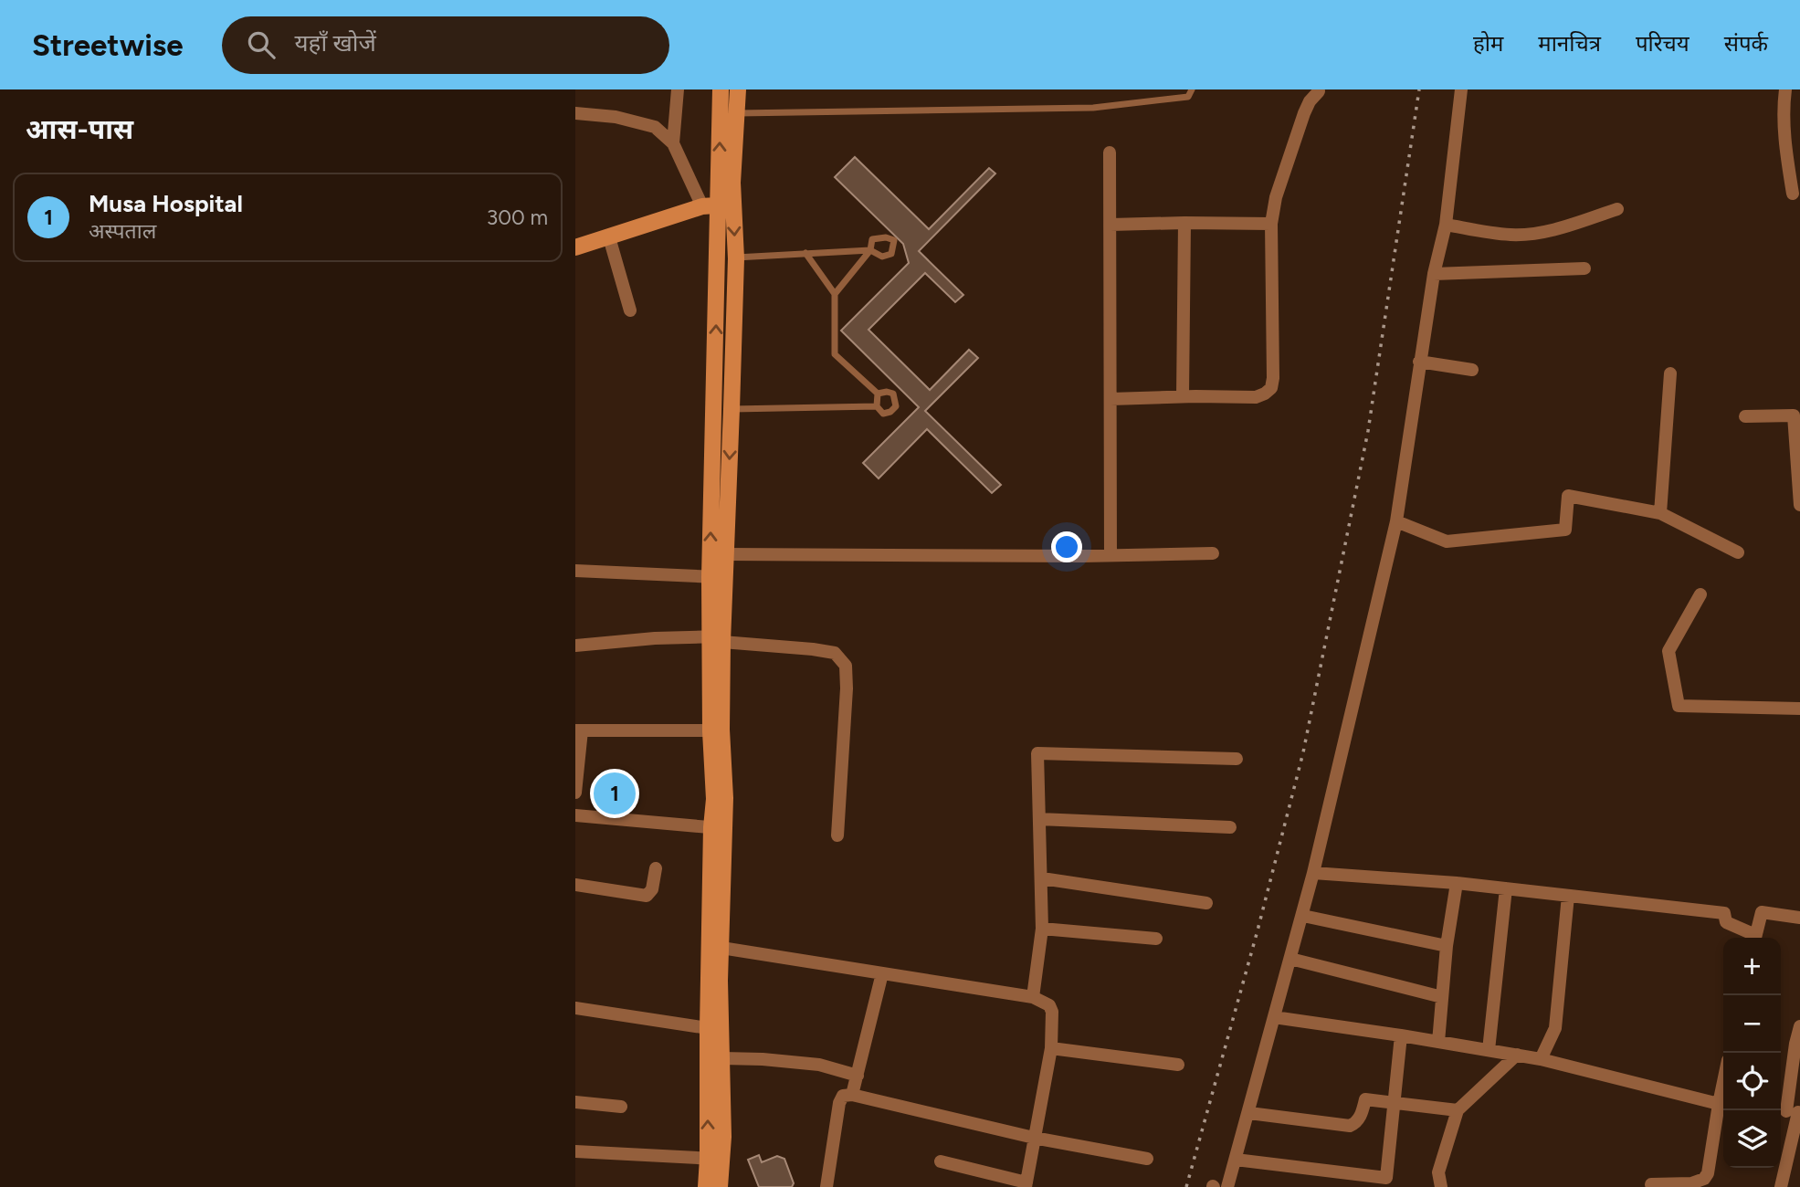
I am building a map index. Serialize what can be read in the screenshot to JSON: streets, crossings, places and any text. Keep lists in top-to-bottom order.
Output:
{
  "page": {
    "header": "Streetwise",
    "search": "यहाँ खोजें",
    "nav": [
      "होम",
      "मानचित्र",
      "परिचय",
      "संपर्क"
    ],
    "heading": "आस-पास",
    "list": [
      {
        "mark": "1",
        "name": "Musa Hospital",
        "note": "अस्पताल",
        "value": "300 m"
      }
    ],
    "pins": "1",
    "map_buttons": ["+", "−"]
  }
}
